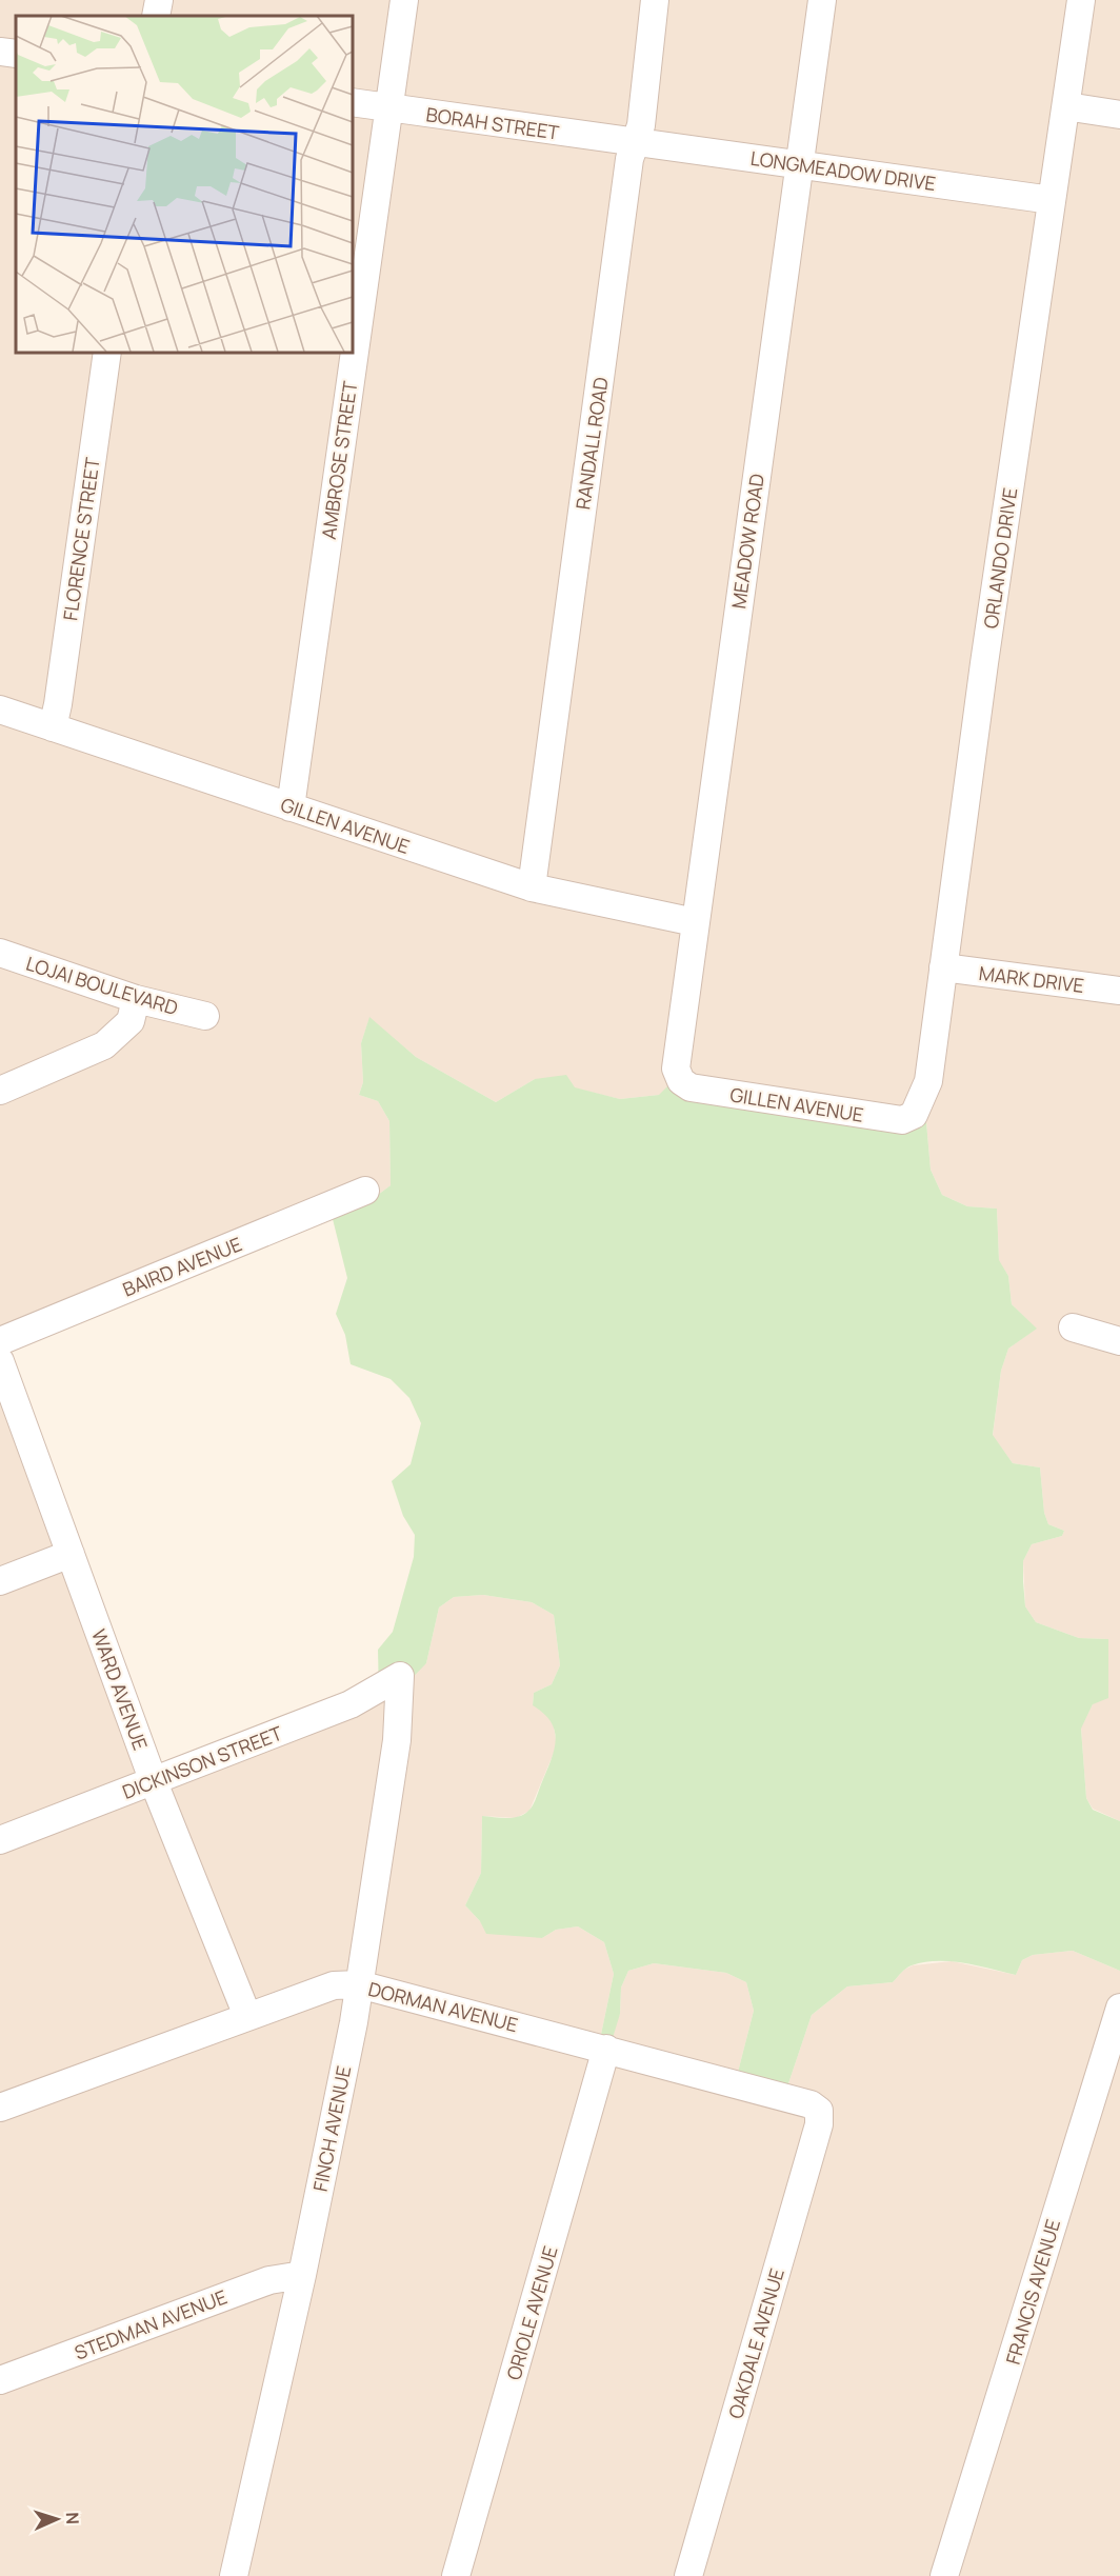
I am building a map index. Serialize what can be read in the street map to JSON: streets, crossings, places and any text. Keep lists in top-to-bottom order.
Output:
{
  "streets": {
    "street": [
      "BORAH STREET",
      "LONGMEADOW DRIVE",
      "RANDALL ROAD",
      "AMBROSE STREET",
      "FLORENCE STREET",
      "MEADOW ROAD",
      "ORLANDO DRIVE",
      "GILLEN AVENUE",
      "MARK DRIVE",
      "LOJAI BOULEVARD",
      "BAIRD AVENUE",
      "WARD AVENUE",
      "DICKINSON STREET",
      "DORMAN AVENUE",
      "FINCH AVENUE",
      "FRANCIS AVENUE",
      "ORIOLE AVENUE",
      "STEDMAN AVENUE",
      "OAKDALE AVENUE"
    ]
  },
  "crossings": [
    ["BORAH STREET", "LONGMEADOW DRIVE"],
    ["BORAH STREET", "RANDALL ROAD"],
    ["BORAH STREET", "AMBROSE STREET"],
    ["LONGMEADOW DRIVE", "RANDALL ROAD"],
    ["LONGMEADOW DRIVE", "MEADOW ROAD"],
    ["LONGMEADOW DRIVE", "ORLANDO DRIVE"],
    ["RANDALL ROAD", "GILLEN AVENUE"],
    ["AMBROSE STREET", "GILLEN AVENUE"],
    ["FLORENCE STREET", "GILLEN AVENUE"],
    ["MEADOW ROAD", "GILLEN AVENUE"],
    ["ORLANDO DRIVE", "GILLEN AVENUE"],
    ["ORLANDO DRIVE", "MARK DRIVE"],
    ["WARD AVENUE", "DICKINSON STREET"],
    ["WARD AVENUE", "DORMAN AVENUE"],
    ["DICKINSON STREET", "FINCH AVENUE"],
    ["DORMAN AVENUE", "FINCH AVENUE"],
    ["DORMAN AVENUE", "ORIOLE AVENUE"],
    ["DORMAN AVENUE", "OAKDALE AVENUE"],
    ["FINCH AVENUE", "STEDMAN AVENUE"]
  ],
  "north": "right"
}
